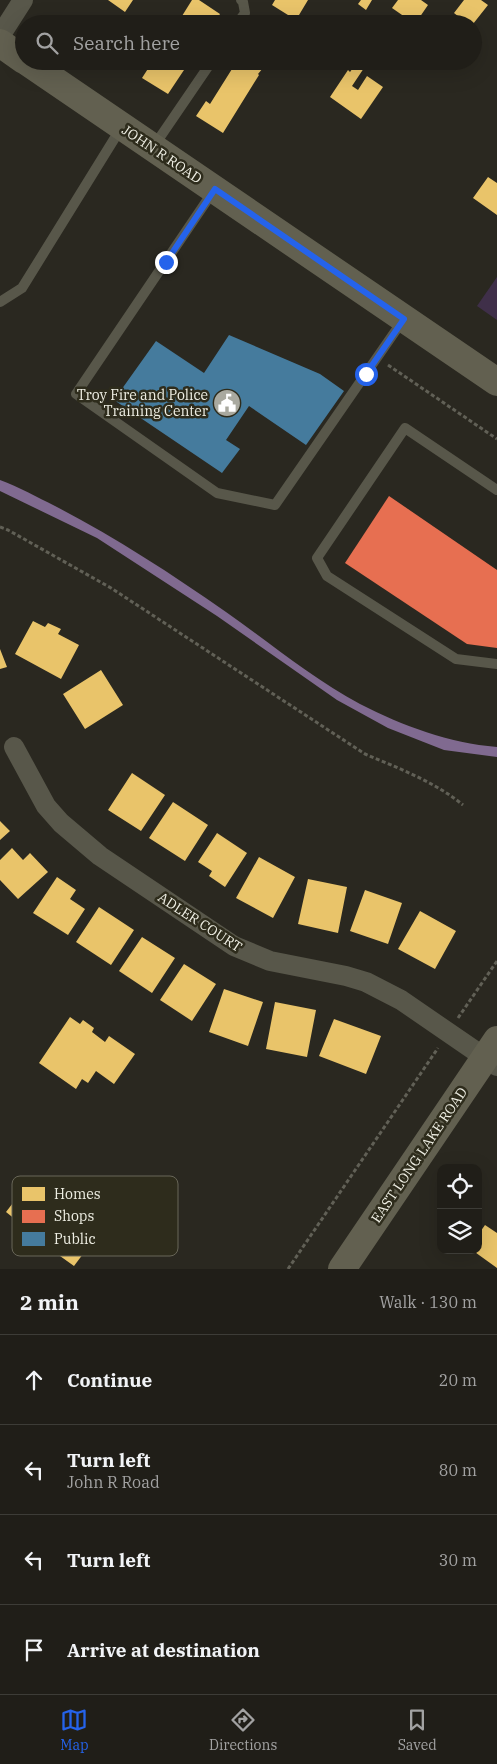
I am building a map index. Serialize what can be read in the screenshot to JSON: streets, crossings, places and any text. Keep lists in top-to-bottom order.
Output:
{
  "streets": {
    "main road": ["JOHN R ROAD", "EAST LONG LAKE ROAD"],
    "street": ["ADLER COURT"]
  },
  "crossings": [
    ["ADLER COURT", "EAST LONG LAKE ROAD"]
  ],
  "places": {
    "public building": ["Troy Fire and Police Training Center"]
  },
  "legend": ["Homes", "Shops", "Public"],
  "page": {
    "search": "Search here",
    "heading": ["2 min", "Walk · 130 m"],
    "list": [
      ["Continue", "20 m"],
      ["Turn left", "John R Road", "80 m"],
      ["Turn left", "30 m"],
      "Arrive at destination"
    ],
    "nav": ["Map", "Directions", "Saved"]
  }
}
